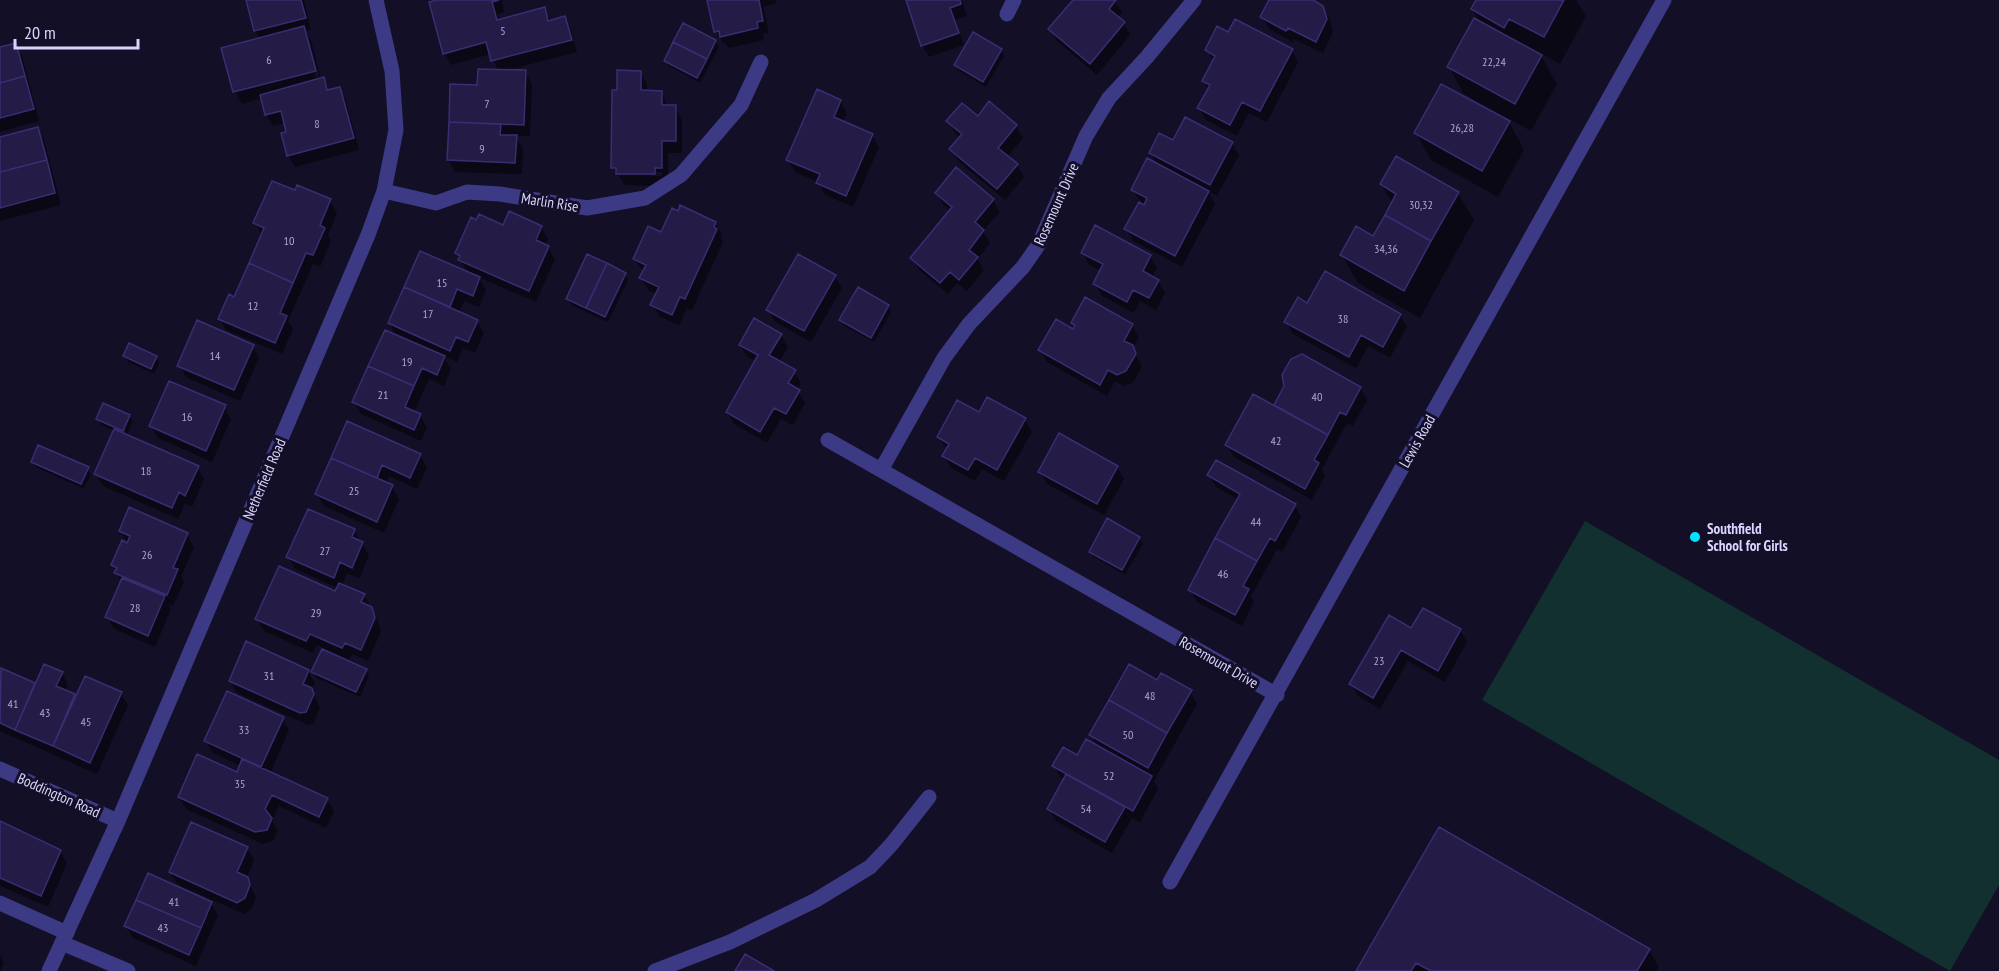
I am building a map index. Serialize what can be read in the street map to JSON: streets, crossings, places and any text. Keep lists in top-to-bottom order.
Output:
{
  "streets": {
    "street": [
      "Marlin Rise",
      "Rosemount Drive",
      "Lewis Road",
      "Netherfield Road",
      "Boddington Road"
    ]
  },
  "crossings": [
    ["Marlin Rise", "Netherfield Road"],
    ["Rosemount Drive", "Lewis Road"],
    ["Netherfield Road", "Boddington Road"]
  ],
  "places": ["Southfield School for Girls"],
  "house_numbers": [
    "5",
    "6",
    "22,24",
    "7",
    "8",
    "26,28",
    "9",
    "30,32",
    "10",
    "34,36",
    "15",
    "12",
    "17",
    "38",
    "14",
    "19",
    "21",
    "40",
    "16",
    "42",
    "18",
    "25",
    "44",
    "27",
    "26",
    "46",
    "28",
    "29",
    "23",
    "31",
    "48",
    "41",
    "43",
    "45",
    "33",
    "50",
    "52",
    "35",
    "54",
    "41",
    "43"
  ],
  "scale_bar": "20 m"
}
